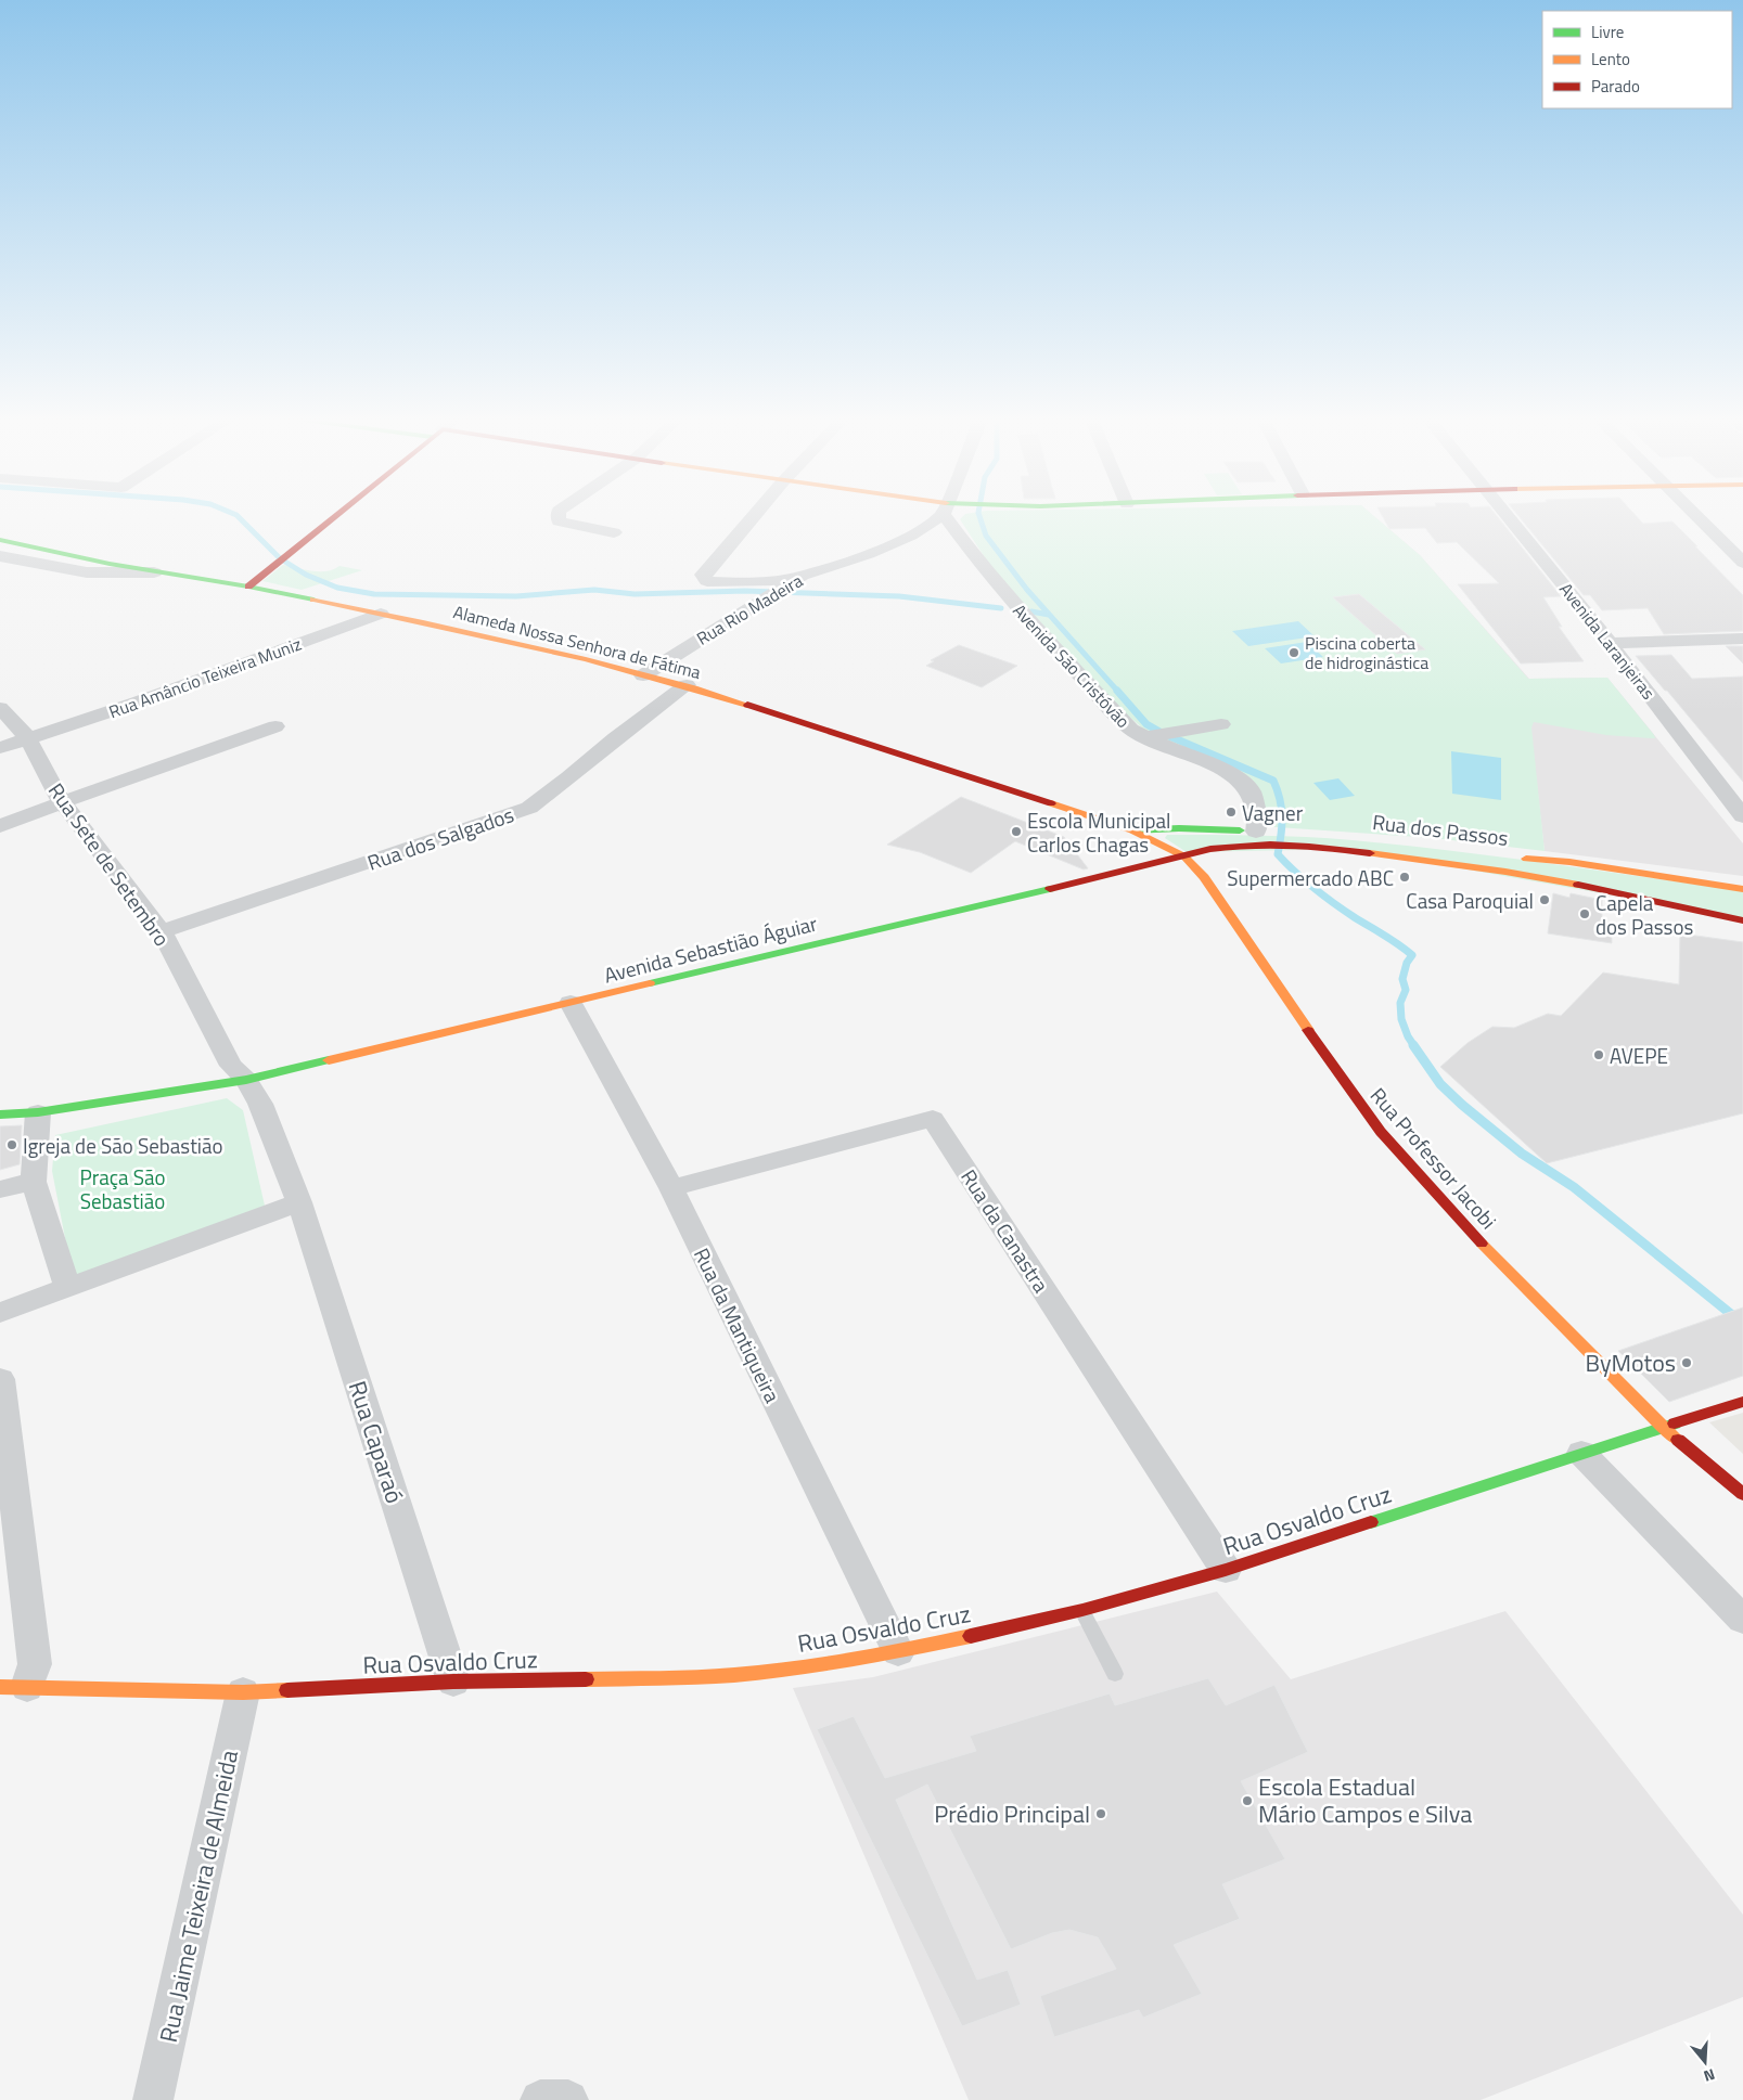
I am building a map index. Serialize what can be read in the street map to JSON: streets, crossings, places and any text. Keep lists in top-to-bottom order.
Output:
{
  "streets": {
    "street": [
      "Rua Rio Madeira",
      "Avenida Laranjeiras",
      "Alameda Nossa Senhora de Fátima",
      "Avenida São Cristóvão",
      "Rua Amâncio Teixeira Muniz",
      "Rua dos Passos",
      "Rua dos Salgados",
      "Rua Sete de Setembro",
      "Avenida Sebastião Águiar",
      "Rua Professor Jacobi",
      "Rua da Canastra",
      "Rua da Mantiqueira",
      "Rua Caparaó",
      "Rua Osvaldo Cruz",
      "Rua Jaime Teixeira de Almeida"
    ]
  },
  "crossings": [
    ["Rua Rio Madeira", "Alameda Nossa Senhora de Fátima"],
    ["Alameda Nossa Senhora de Fátima", "Rua Amâncio Teixeira Muniz"],
    ["Alameda Nossa Senhora de Fátima", "Rua dos Passos"],
    ["Alameda Nossa Senhora de Fátima", "Rua dos Salgados"],
    ["Alameda Nossa Senhora de Fátima", "Rua Professor Jacobi"],
    ["Avenida São Cristóvão", "Rua dos Passos"],
    ["Rua Amâncio Teixeira Muniz", "Rua Sete de Setembro"],
    ["Rua dos Passos", "Avenida Sebastião Águiar"],
    ["Rua dos Passos", "Rua Professor Jacobi"],
    ["Rua dos Salgados", "Rua Sete de Setembro"],
    ["Rua Sete de Setembro", "Avenida Sebastião Águiar"],
    ["Avenida Sebastião Águiar", "Rua Professor Jacobi"],
    ["Avenida Sebastião Águiar", "Rua da Mantiqueira"],
    ["Rua Professor Jacobi", "Rua Osvaldo Cruz"],
    ["Rua da Canastra", "Rua da Mantiqueira"],
    ["Rua da Canastra", "Rua Osvaldo Cruz"],
    ["Rua da Mantiqueira", "Rua Osvaldo Cruz"],
    ["Rua Caparaó", "Rua Osvaldo Cruz"],
    ["Rua Osvaldo Cruz", "Rua Jaime Teixeira de Almeida"]
  ],
  "parks": ["Praça São Sebastião"],
  "places": [
    "Piscina coberta de hidroginástica",
    "Vagner",
    "Escola Municipal Carlos Chagas",
    "Supermercado ABC",
    "Casa Paroquial",
    "Capela dos Passos",
    "AVEPE",
    "Igreja de São Sebastião",
    "ByMotos",
    "Escola Estadual Mário Campos e Silva",
    "Prédio Principal"
  ],
  "legend": ["Livre", "Lento", "Parado"],
  "north": "bottom"
}
